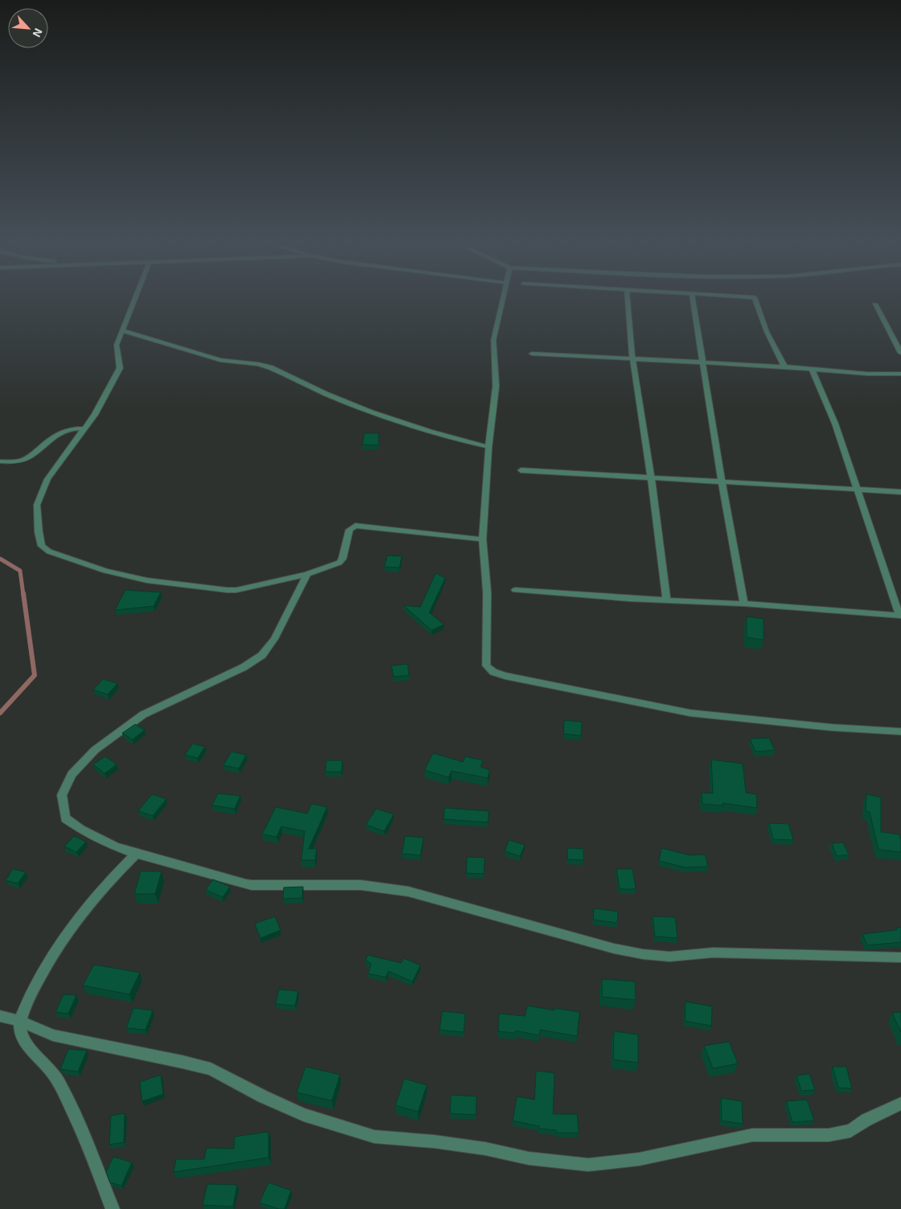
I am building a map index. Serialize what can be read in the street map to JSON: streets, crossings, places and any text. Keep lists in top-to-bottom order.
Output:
{
  "north": "bottom right"
}
